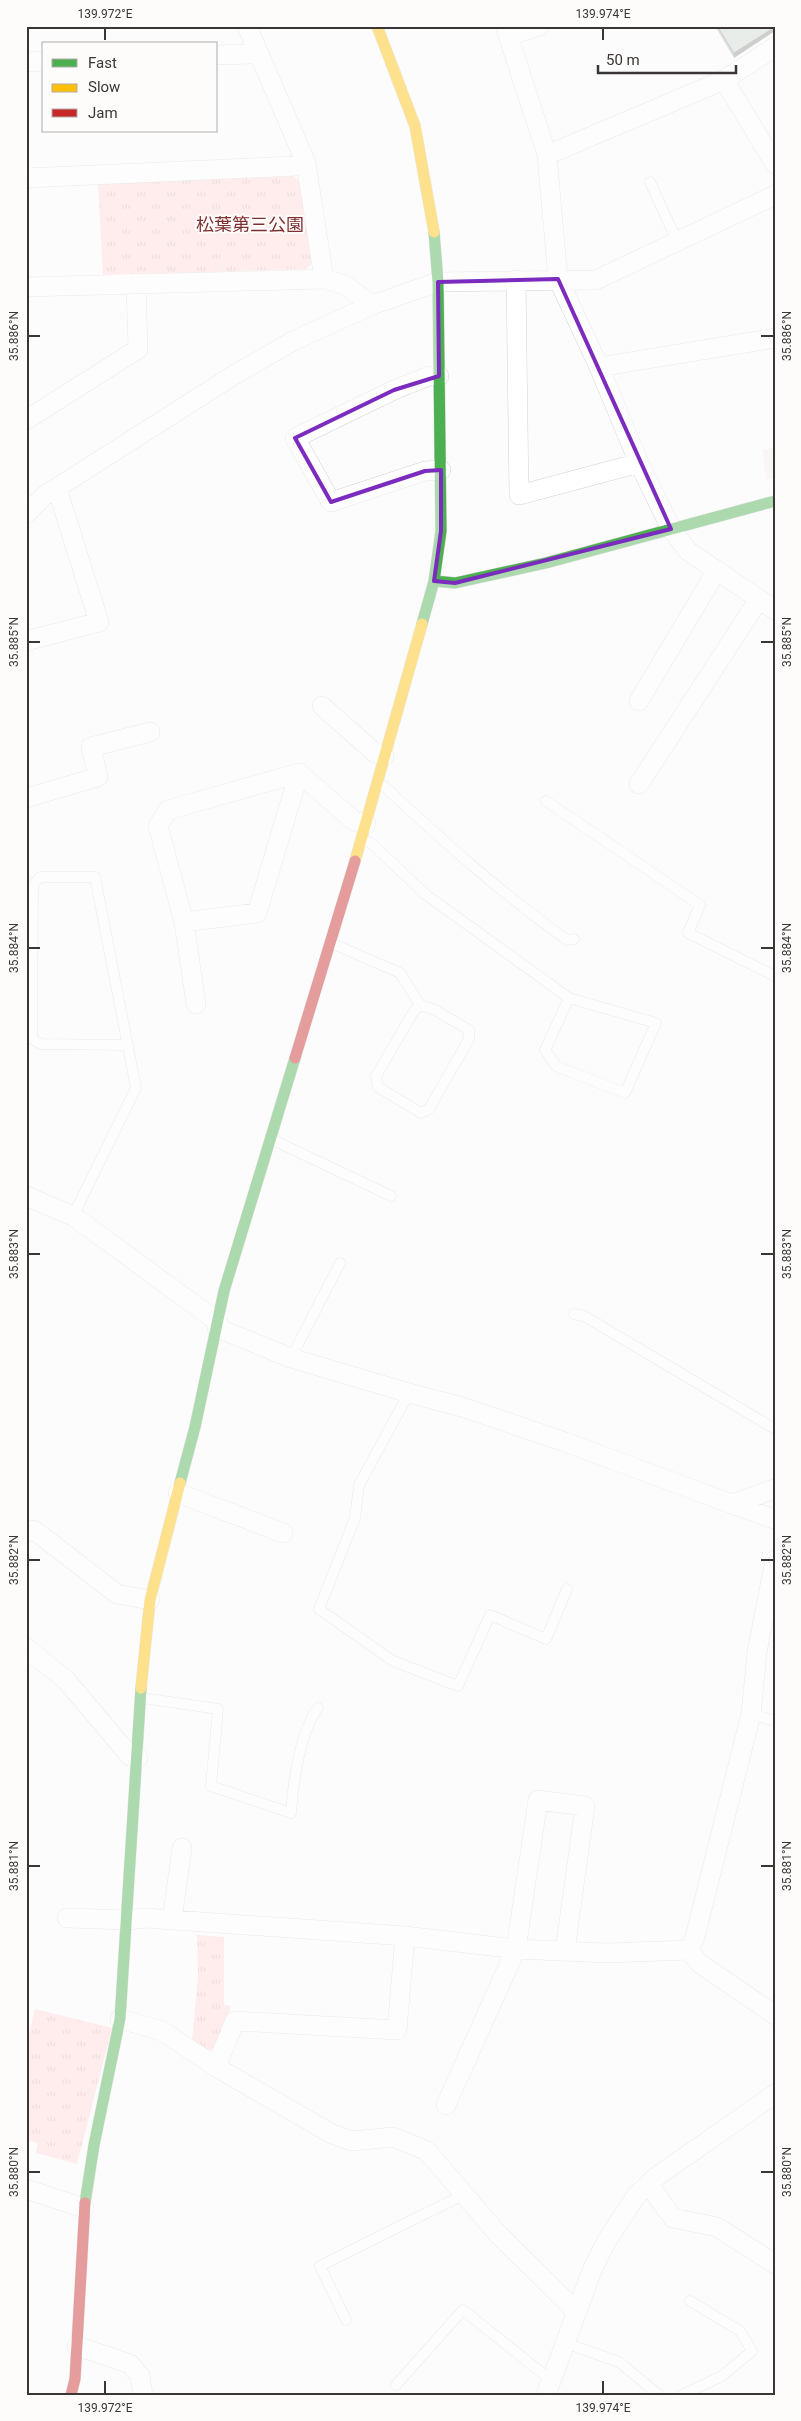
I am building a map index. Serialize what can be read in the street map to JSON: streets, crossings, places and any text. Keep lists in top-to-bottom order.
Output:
{
  "parks": ["松葉第三公園"],
  "legend": ["Fast", "Slow", "Jam"],
  "scale_bar": "50 m",
  "coordinates": [
    "139.972°E",
    "139.974°E",
    "35.886°N",
    "35.885°N",
    "35.884°N",
    "35.883°N",
    "35.882°N",
    "35.881°N",
    "35.880°N"
  ]
}
